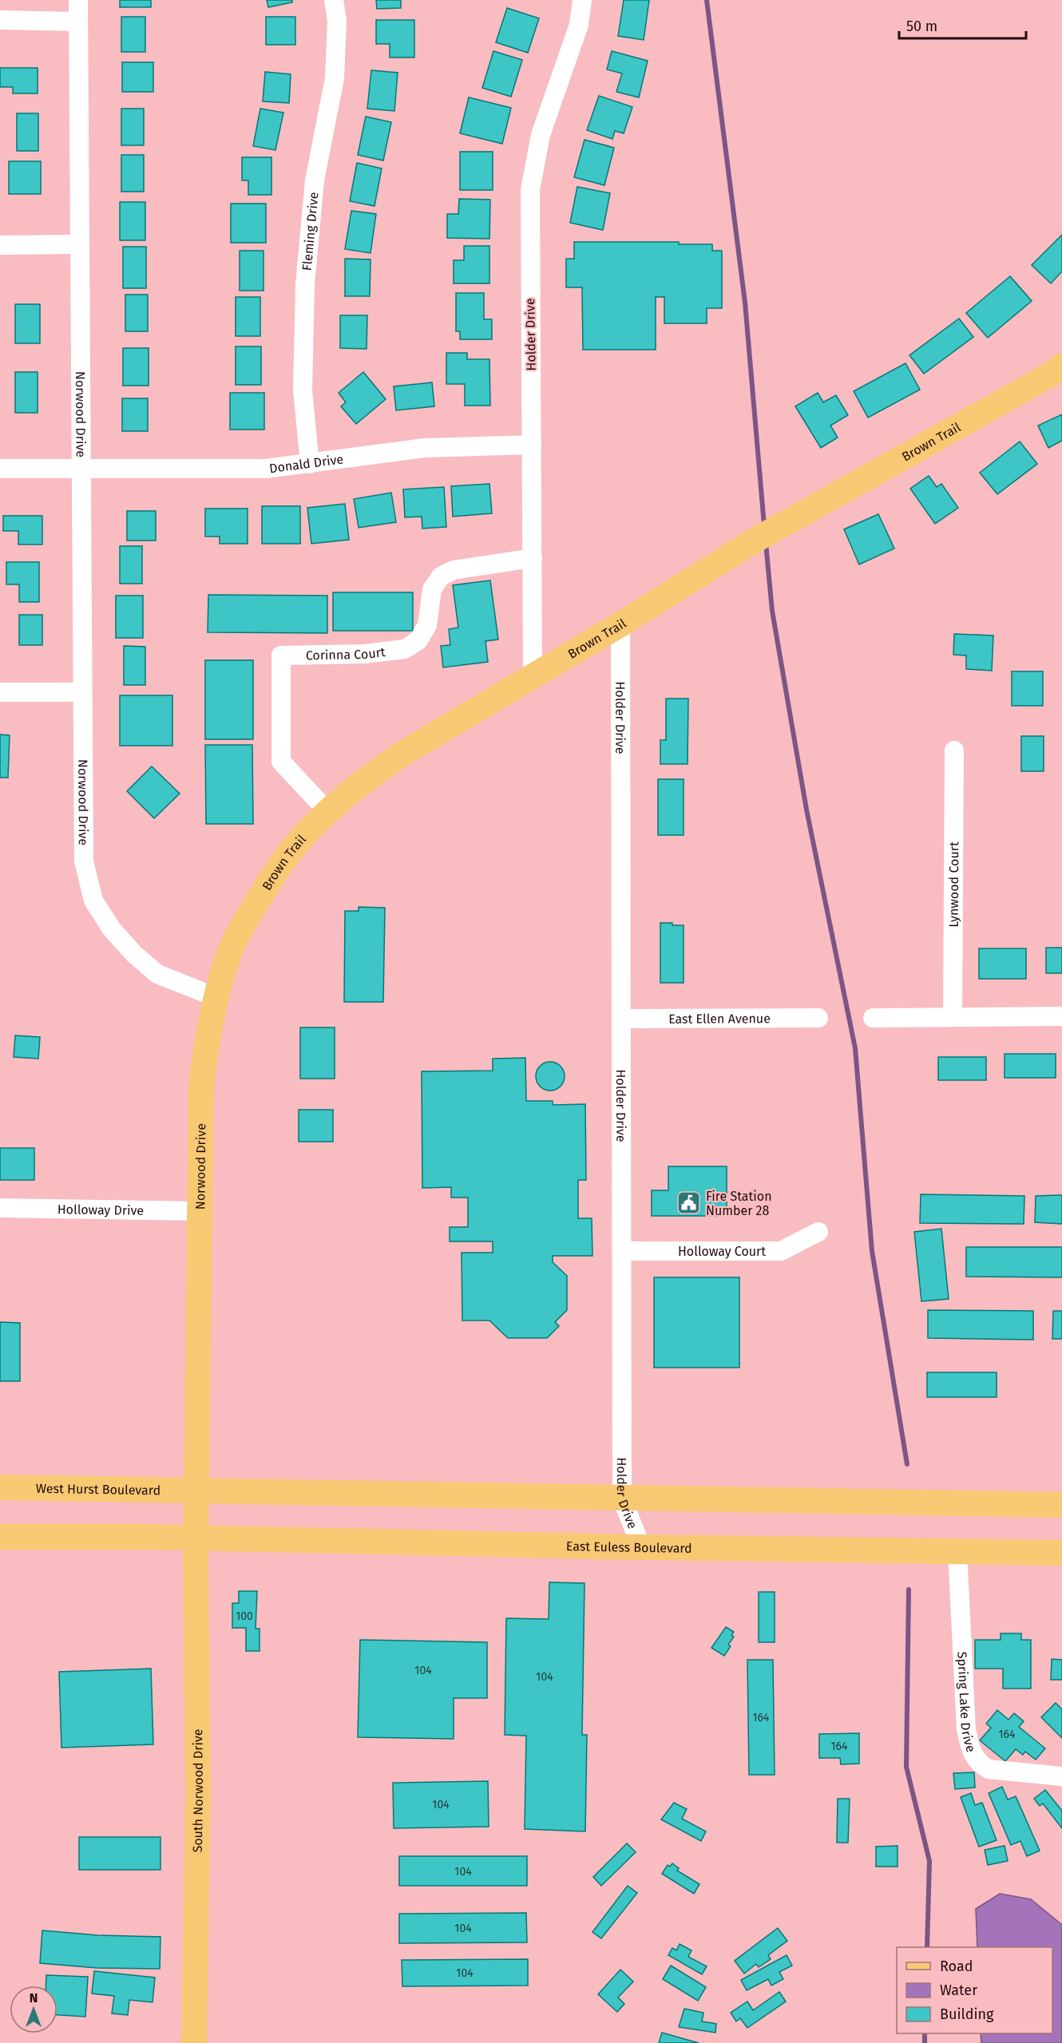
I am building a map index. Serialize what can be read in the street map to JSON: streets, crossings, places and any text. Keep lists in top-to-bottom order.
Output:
{
  "streets": {
    "main road": [
      "Norwood Drive",
      "Brown Trail",
      "West Hurst Boulevard",
      "East Euless Boulevard",
      "South Norwood Drive"
    ],
    "street": [
      "Fleming Drive",
      "Holder Drive",
      "Donald Drive",
      "Corinna Court",
      "Lynwood Court",
      "East Ellen Avenue",
      "Holloway Drive",
      "Holloway Court",
      "Spring Lake Drive"
    ]
  },
  "crossings": [
    ["Fleming Drive", "Donald Drive"],
    ["Holder Drive", "Brown Trail"],
    ["Holder Drive", "Donald Drive"],
    ["Holder Drive", "Corinna Court"],
    ["Holder Drive", "East Ellen Avenue"],
    ["Holder Drive", "Holloway Court"],
    ["Holder Drive", "East Euless Boulevard"],
    ["Norwood Drive", "Brown Trail"],
    ["Norwood Drive", "Donald Drive"],
    ["Norwood Drive", "Holloway Drive"],
    ["Norwood Drive", "West Hurst Boulevard"],
    ["Norwood Drive", "East Euless Boulevard"],
    ["Norwood Drive", "South Norwood Drive"],
    ["Brown Trail", "Corinna Court"],
    ["East Euless Boulevard", "Spring Lake Drive"],
    ["East Euless Boulevard", "South Norwood Drive"]
  ],
  "places": {
    "public building": ["Fire Station Number 28"]
  },
  "house_numbers": [
    "100",
    "104",
    "104",
    "164",
    "164",
    "164",
    "104",
    "104",
    "104",
    "104"
  ],
  "legend": ["Road", "Water", "Building"],
  "scale_bar": "50 m",
  "north": "top"
}
